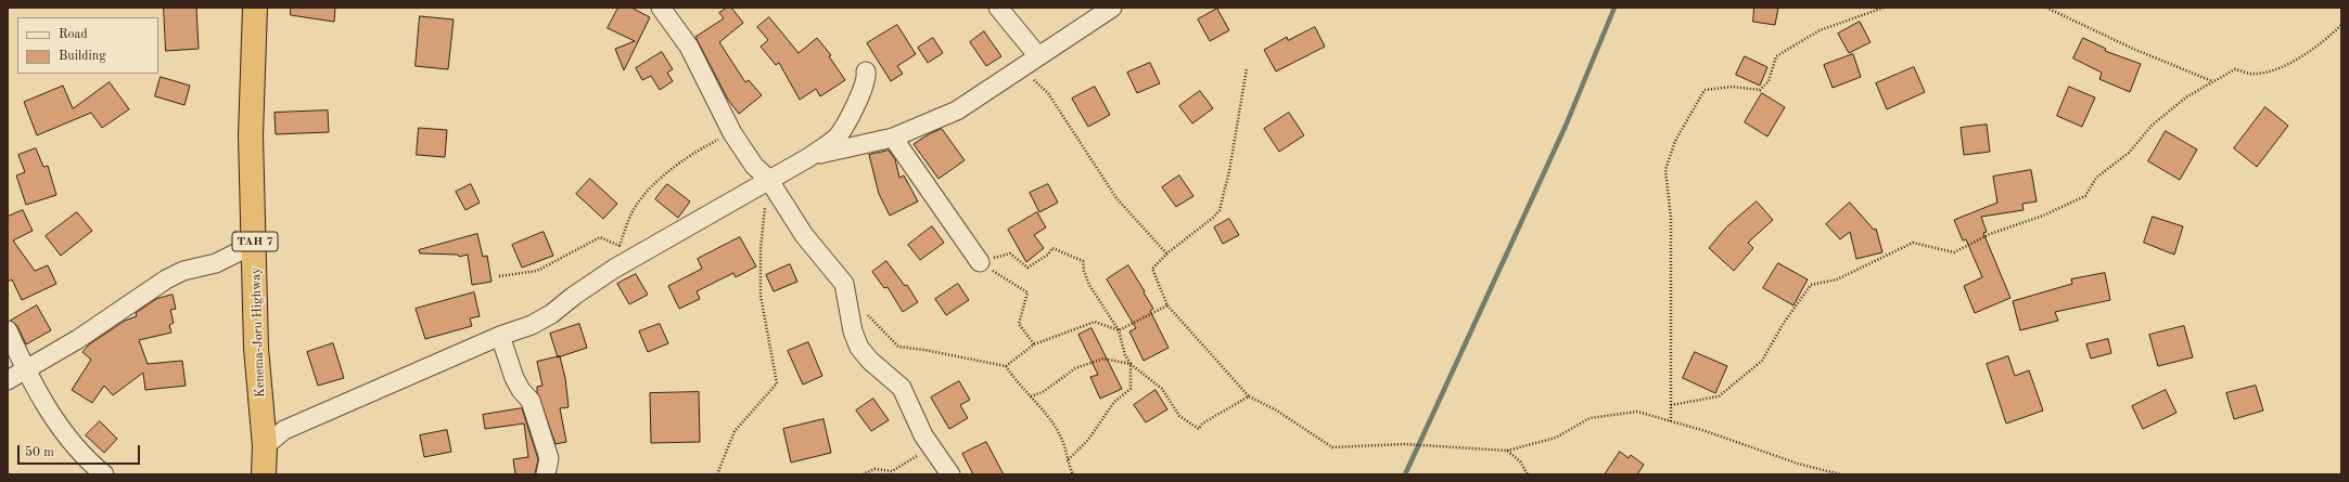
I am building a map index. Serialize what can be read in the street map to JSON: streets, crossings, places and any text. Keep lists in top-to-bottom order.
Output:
{
  "streets": {
    "highway": ["TAH 7", "Kenema-Joru Highway"]
  },
  "legend": ["Road", "Building"],
  "scale_bar": "50 m"
}
